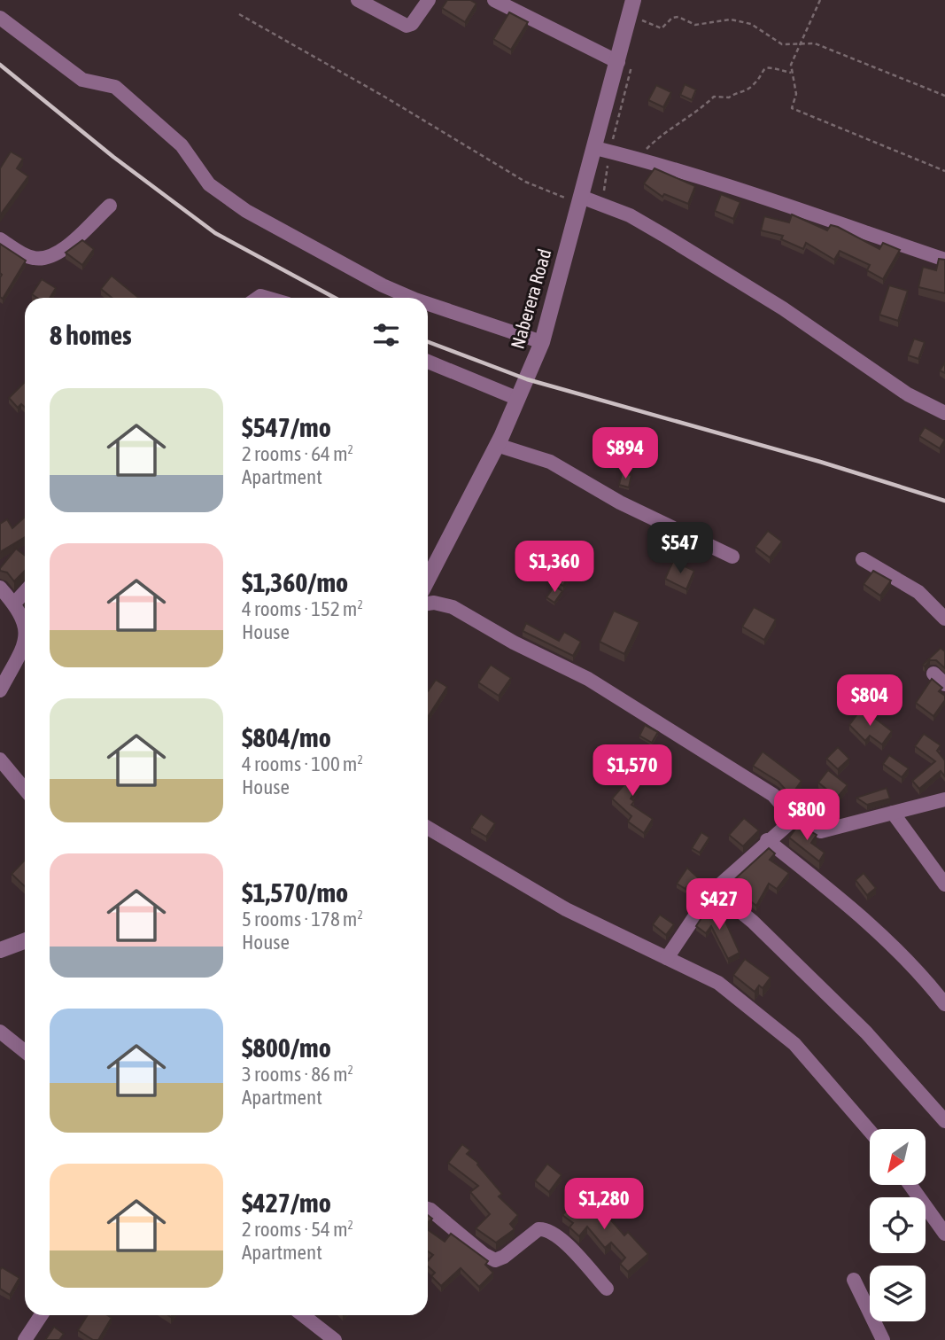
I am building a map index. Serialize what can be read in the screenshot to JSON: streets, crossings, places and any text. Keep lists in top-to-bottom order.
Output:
{
  "streets": {
    "street": ["Naberera Road"]
  },
  "north": "bottom left",
  "page": {
    "heading": "8 homes",
    "list": [
      {
        "name": "$547/mo",
        "note": "2 rooms · 64 m² · Apartment"
      },
      {
        "name": "$1,360/mo",
        "note": "4 rooms · 152 m² · House"
      },
      {
        "name": "$804/mo",
        "note": "4 rooms · 100 m² · House"
      },
      {
        "name": "$1,570/mo",
        "note": "5 rooms · 178 m² · House"
      },
      {
        "name": "$800/mo",
        "note": "3 rooms · 86 m² · Apartment"
      },
      {
        "name": "$427/mo",
        "note": "2 rooms · 54 m² · Apartment"
      }
    ],
    "price": [
      "$894",
      "$547",
      "$1,360",
      "$804",
      "$1,570",
      "$800",
      "$427",
      "$1,280"
    ]
  }
}
